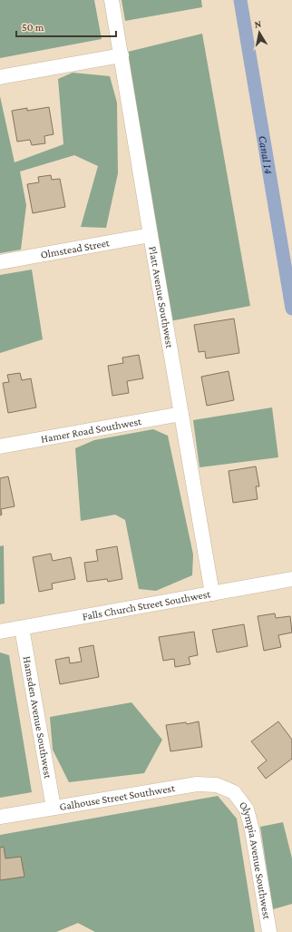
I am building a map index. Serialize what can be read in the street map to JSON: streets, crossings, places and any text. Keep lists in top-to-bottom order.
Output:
{
  "streets": {
    "street": [
      "Olmstead Street",
      "Platt Avenue Southwest",
      "Hamer Road Southwest",
      "Falls Church Street Southwest",
      "Hamsden Avenue Southwest",
      "Galhouse Street Southwest",
      "Olympia Avenue Southwest"
    ]
  },
  "crossings": [
    ["Olmstead Street", "Platt Avenue Southwest"],
    ["Platt Avenue Southwest", "Hamer Road Southwest"],
    ["Platt Avenue Southwest", "Falls Church Street Southwest"],
    ["Falls Church Street Southwest", "Hamsden Avenue Southwest"],
    ["Hamsden Avenue Southwest", "Galhouse Street Southwest"],
    ["Galhouse Street Southwest", "Olympia Avenue Southwest"]
  ],
  "water": ["Canal 14"],
  "scale_bar": "50 m",
  "north": "top"
}
